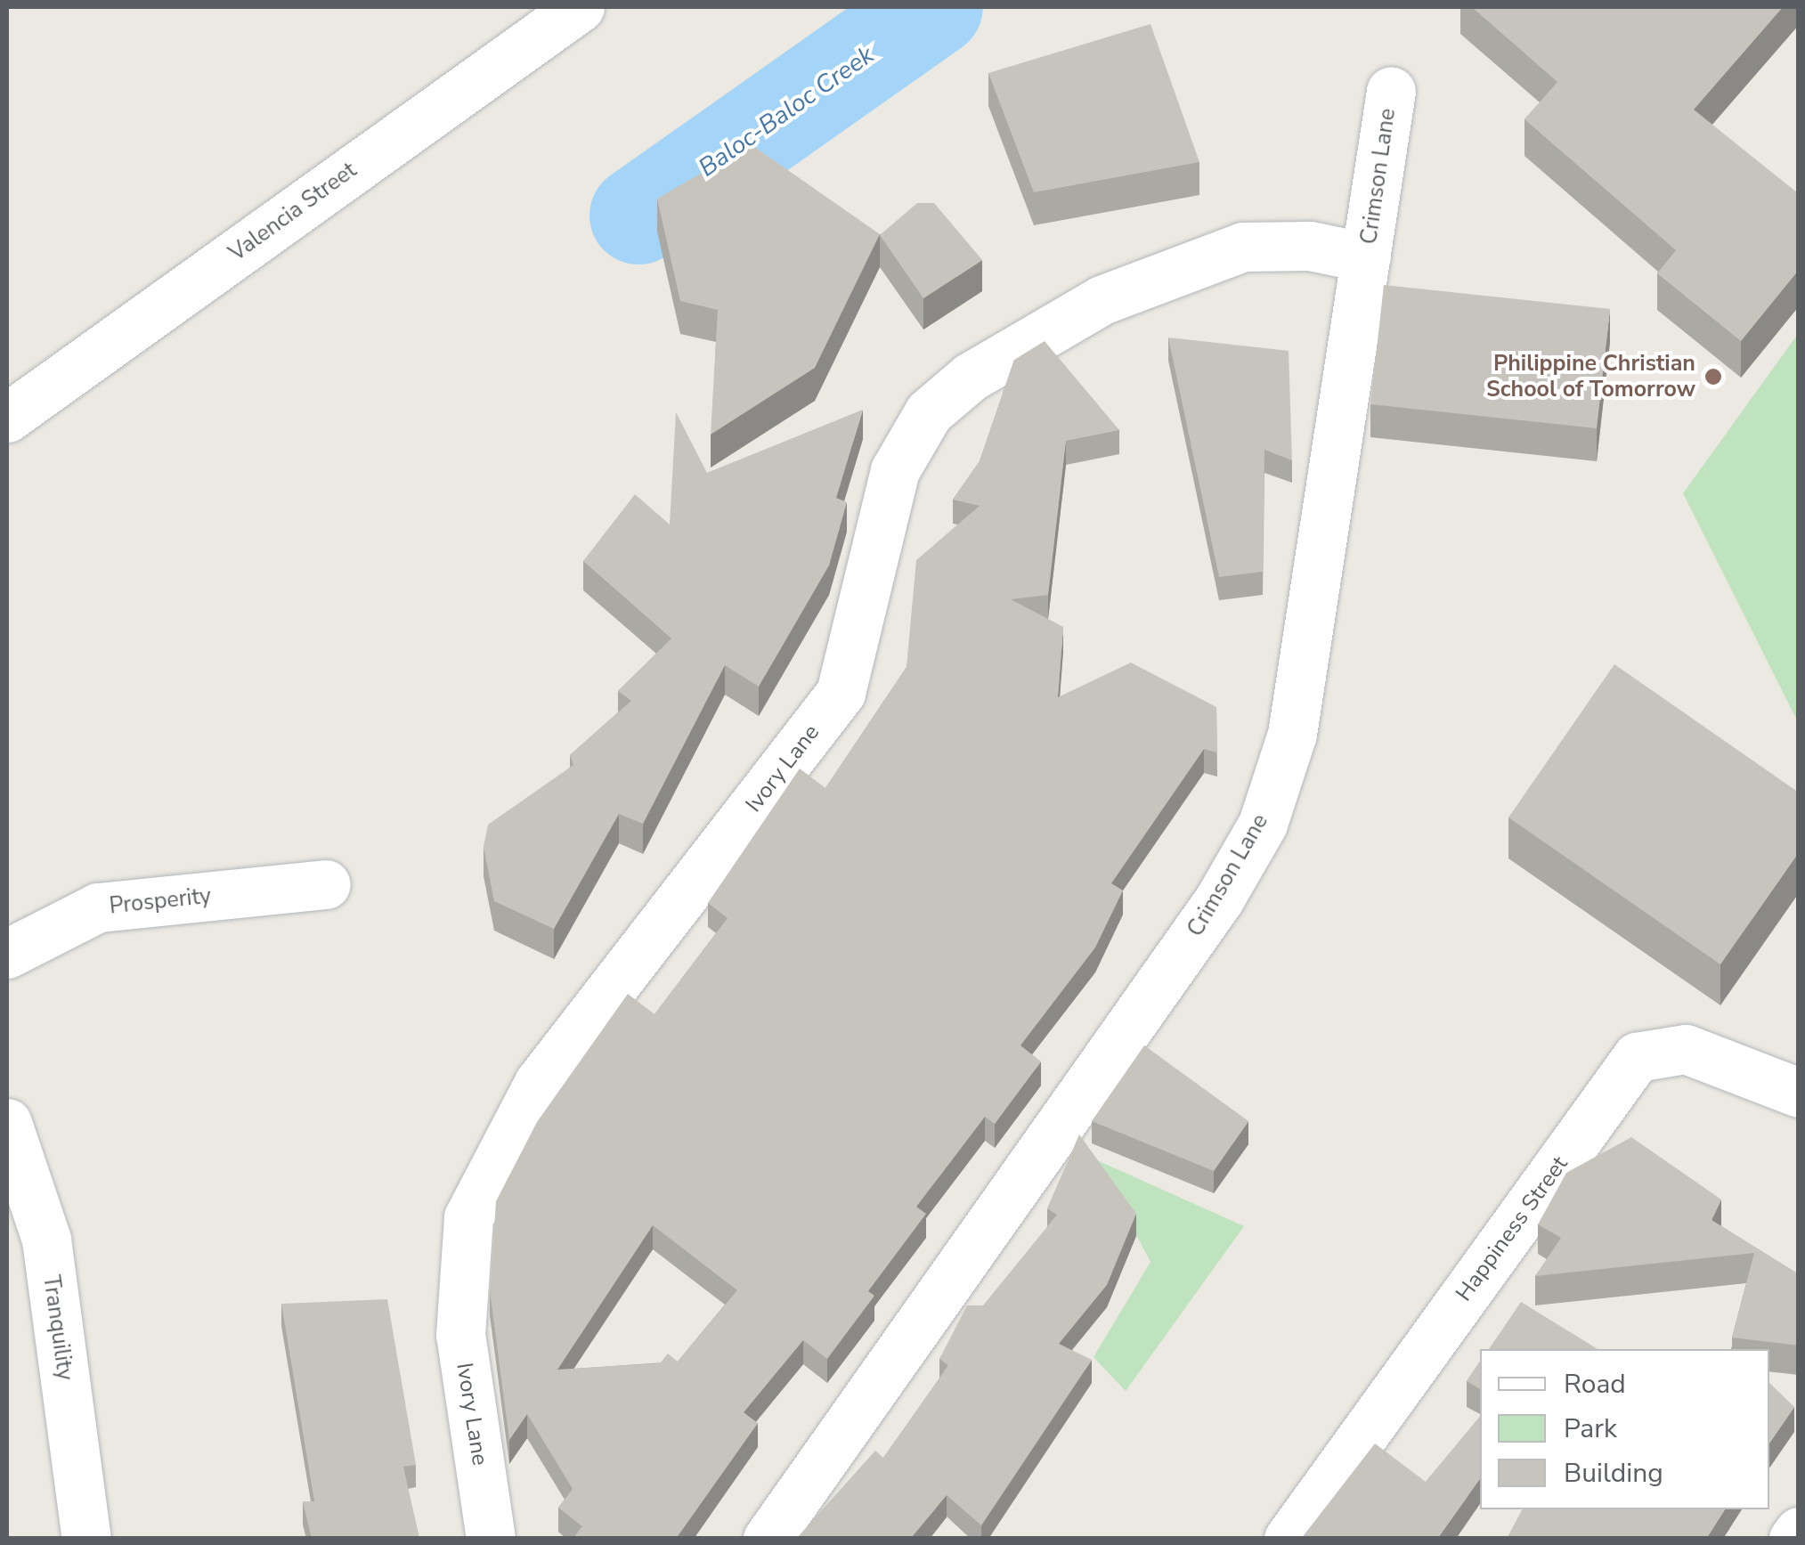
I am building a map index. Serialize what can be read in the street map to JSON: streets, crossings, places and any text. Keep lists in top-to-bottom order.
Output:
{
  "streets": {
    "street": [
      "Crimson Lane",
      "Valencia Street",
      "Ivory Lane",
      "Prosperity",
      "Happiness Street",
      "Tranquility"
    ]
  },
  "crossings": [
    ["Crimson Lane", "Ivory Lane"]
  ],
  "water": ["Baloc-Baloc Creek"],
  "places": ["Philippine Christian School of Tomorrow"],
  "legend": ["Road", "Park", "Building"]
}
